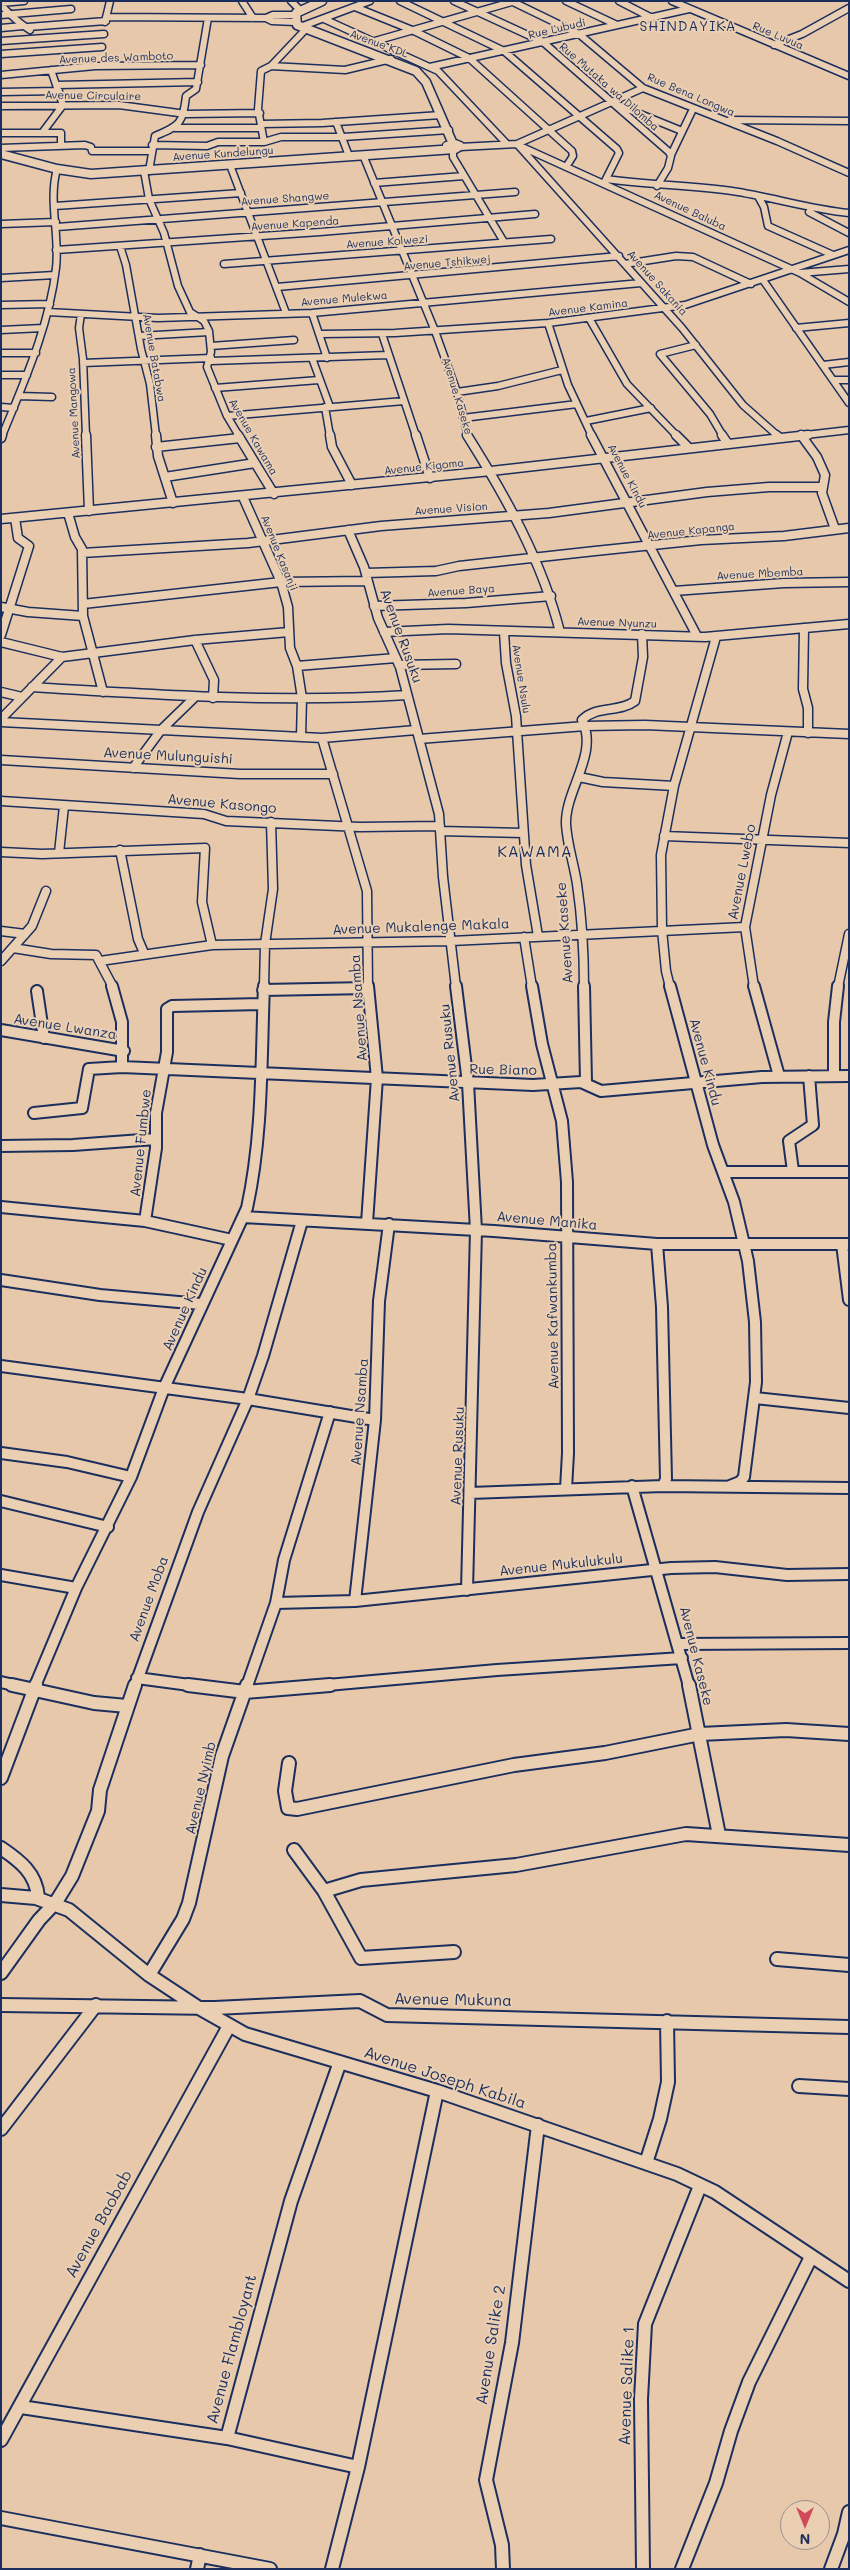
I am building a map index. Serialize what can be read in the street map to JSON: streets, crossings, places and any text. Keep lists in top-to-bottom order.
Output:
{
  "streets": {
    "street": [
      "Rue Lubudi",
      "Rue Luvua",
      "Avenue KDL",
      "Avenue des Wamboto",
      "Rue Mutaka wa Dilomba",
      "Rue Bena Longwa",
      "Avenue Circulaire",
      "Avenue Kundelungu",
      "Avenue Shangwe",
      "Avenue Baluba",
      "Avenue Kapenda",
      "Avenue Kolwezi",
      "Avenue Tshikwej",
      "Avenue Sakania",
      "Avenue Mulekwa",
      "Avenue Kamina",
      "Avenue Batabwa",
      "Avenue Kaseke",
      "Avenue Mangowa",
      "Avenue Kawama",
      "Avenue Kigoma",
      "Avenue Kindu",
      "Avenue Vision",
      "Avenue Kapanga",
      "Avenue Kasanji",
      "Avenue Mbemba",
      "Avenue Baya",
      "Avenue Nyunzu",
      "Avenue Rusuku",
      "Avenue Nsulu",
      "Avenue Mulunguishi",
      "Avenue Kasongo",
      "Avenue Lwebo",
      "Avenue Mukalenge Makala",
      "Avenue Nsamba",
      "Avenue Lwanza",
      "Rue Biano",
      "Avenue Fumbwe",
      "Avenue Manika",
      "Avenue Kafwankumba",
      "Avenue Mukulukulu",
      "Avenue Moba",
      "Avenue Nyimb",
      "Avenue Mukuna",
      "Avenue Joseph Kabila",
      "Avenue Baobab",
      "Avenue Salike 2",
      "Avenue Flambloyant",
      "Avenue Salike 1"
    ]
  },
  "crossings": [
    ["Rue Lubudi", "Rue Luvua"],
    ["Rue Lubudi", "Rue Mutaka wa Dilomba"],
    ["Rue Lubudi", "Rue Bena Longwa"],
    ["Avenue KDL", "Avenue Kundelungu"],
    ["Avenue Kundelungu", "Avenue Baluba"],
    ["Avenue Kundelungu", "Avenue Sakania"],
    ["Avenue Kundelungu", "Avenue Kaseke"],
    ["Avenue Shangwe", "Avenue Kaseke"],
    ["Avenue Baluba", "Avenue Sakania"],
    ["Avenue Baluba", "Avenue Kamina"],
    ["Avenue Kapenda", "Avenue Batabwa"],
    ["Avenue Kapenda", "Avenue Kaseke"],
    ["Avenue Kolwezi", "Avenue Kaseke"],
    ["Avenue Tshikwej", "Avenue Sakania"],
    ["Avenue Tshikwej", "Avenue Kaseke"],
    ["Avenue Sakania", "Avenue Mulekwa"],
    ["Avenue Sakania", "Avenue Kamina"],
    ["Avenue Sakania", "Avenue Kigoma"],
    ["Avenue Mulekwa", "Avenue Batabwa"],
    ["Avenue Mulekwa", "Avenue Kaseke"],
    ["Avenue Mulekwa", "Avenue Mangowa"],
    ["Avenue Kamina", "Avenue Kaseke"],
    ["Avenue Kamina", "Avenue Kindu"],
    ["Avenue Batabwa", "Avenue Kigoma"],
    ["Avenue Kaseke", "Avenue Kigoma"],
    ["Avenue Kaseke", "Avenue Vision"],
    ["Avenue Kaseke", "Avenue Kapanga"],
    ["Avenue Kaseke", "Avenue Baya"],
    ["Avenue Kaseke", "Avenue Nyunzu"],
    ["Avenue Kaseke", "Avenue Mukalenge Makala"],
    ["Avenue Kaseke", "Rue Biano"],
    ["Avenue Kaseke", "Avenue Mukulukulu"],
    ["Avenue Mangowa", "Avenue Kigoma"],
    ["Avenue Kawama", "Avenue Kigoma"],
    ["Avenue Kigoma", "Avenue Kindu"],
    ["Avenue Kigoma", "Avenue Kasanji"],
    ["Avenue Kindu", "Avenue Vision"],
    ["Avenue Kindu", "Avenue Kapanga"],
    ["Avenue Kindu", "Avenue Mbemba"],
    ["Avenue Kindu", "Avenue Nyunzu"],
    ["Avenue Kindu", "Avenue Kasongo"],
    ["Avenue Kindu", "Avenue Mukalenge Makala"],
    ["Avenue Kindu", "Rue Biano"],
    ["Avenue Kindu", "Avenue Fumbwe"],
    ["Avenue Kindu", "Avenue Manika"],
    ["Avenue Vision", "Avenue Kasanji"],
    ["Avenue Vision", "Avenue Rusuku"],
    ["Avenue Kapanga", "Avenue Kasanji"],
    ["Avenue Kapanga", "Avenue Rusuku"],
    ["Avenue Baya", "Avenue Rusuku"],
    ["Avenue Nyunzu", "Avenue Rusuku"],
    ["Avenue Nyunzu", "Avenue Nsulu"],
    ["Avenue Rusuku", "Avenue Kasongo"],
    ["Avenue Rusuku", "Avenue Mukalenge Makala"],
    ["Avenue Rusuku", "Rue Biano"],
    ["Avenue Rusuku", "Avenue Manika"],
    ["Avenue Rusuku", "Avenue Mukulukulu"],
    ["Avenue Mulunguishi", "Avenue Nsamba"],
    ["Avenue Kasongo", "Avenue Nsamba"],
    ["Avenue Lwebo", "Avenue Mukalenge Makala"],
    ["Avenue Lwebo", "Rue Biano"],
    ["Avenue Mukalenge Makala", "Avenue Nsamba"],
    ["Avenue Mukalenge Makala", "Avenue Kafwankumba"],
    ["Avenue Nsamba", "Rue Biano"],
    ["Avenue Nsamba", "Avenue Manika"],
    ["Avenue Nsamba", "Avenue Mukulukulu"],
    ["Rue Biano", "Avenue Fumbwe"],
    ["Rue Biano", "Avenue Kafwankumba"],
    ["Avenue Manika", "Avenue Kafwankumba"],
    ["Avenue Manika", "Avenue Moba"],
    ["Avenue Mukulukulu", "Avenue Nyimb"],
    ["Avenue Moba", "Avenue Joseph Kabila"],
    ["Avenue Nyimb", "Avenue Joseph Kabila"],
    ["Avenue Mukuna", "Avenue Joseph Kabila"],
    ["Avenue Joseph Kabila", "Avenue Baobab"],
    ["Avenue Joseph Kabila", "Avenue Salike 2"],
    ["Avenue Joseph Kabila", "Avenue Flambloyant"],
    ["Avenue Joseph Kabila", "Avenue Salike 1"]
  ],
  "districts": ["SHINDAYIKA", "KAWAMA"],
  "north": "bottom"
}
